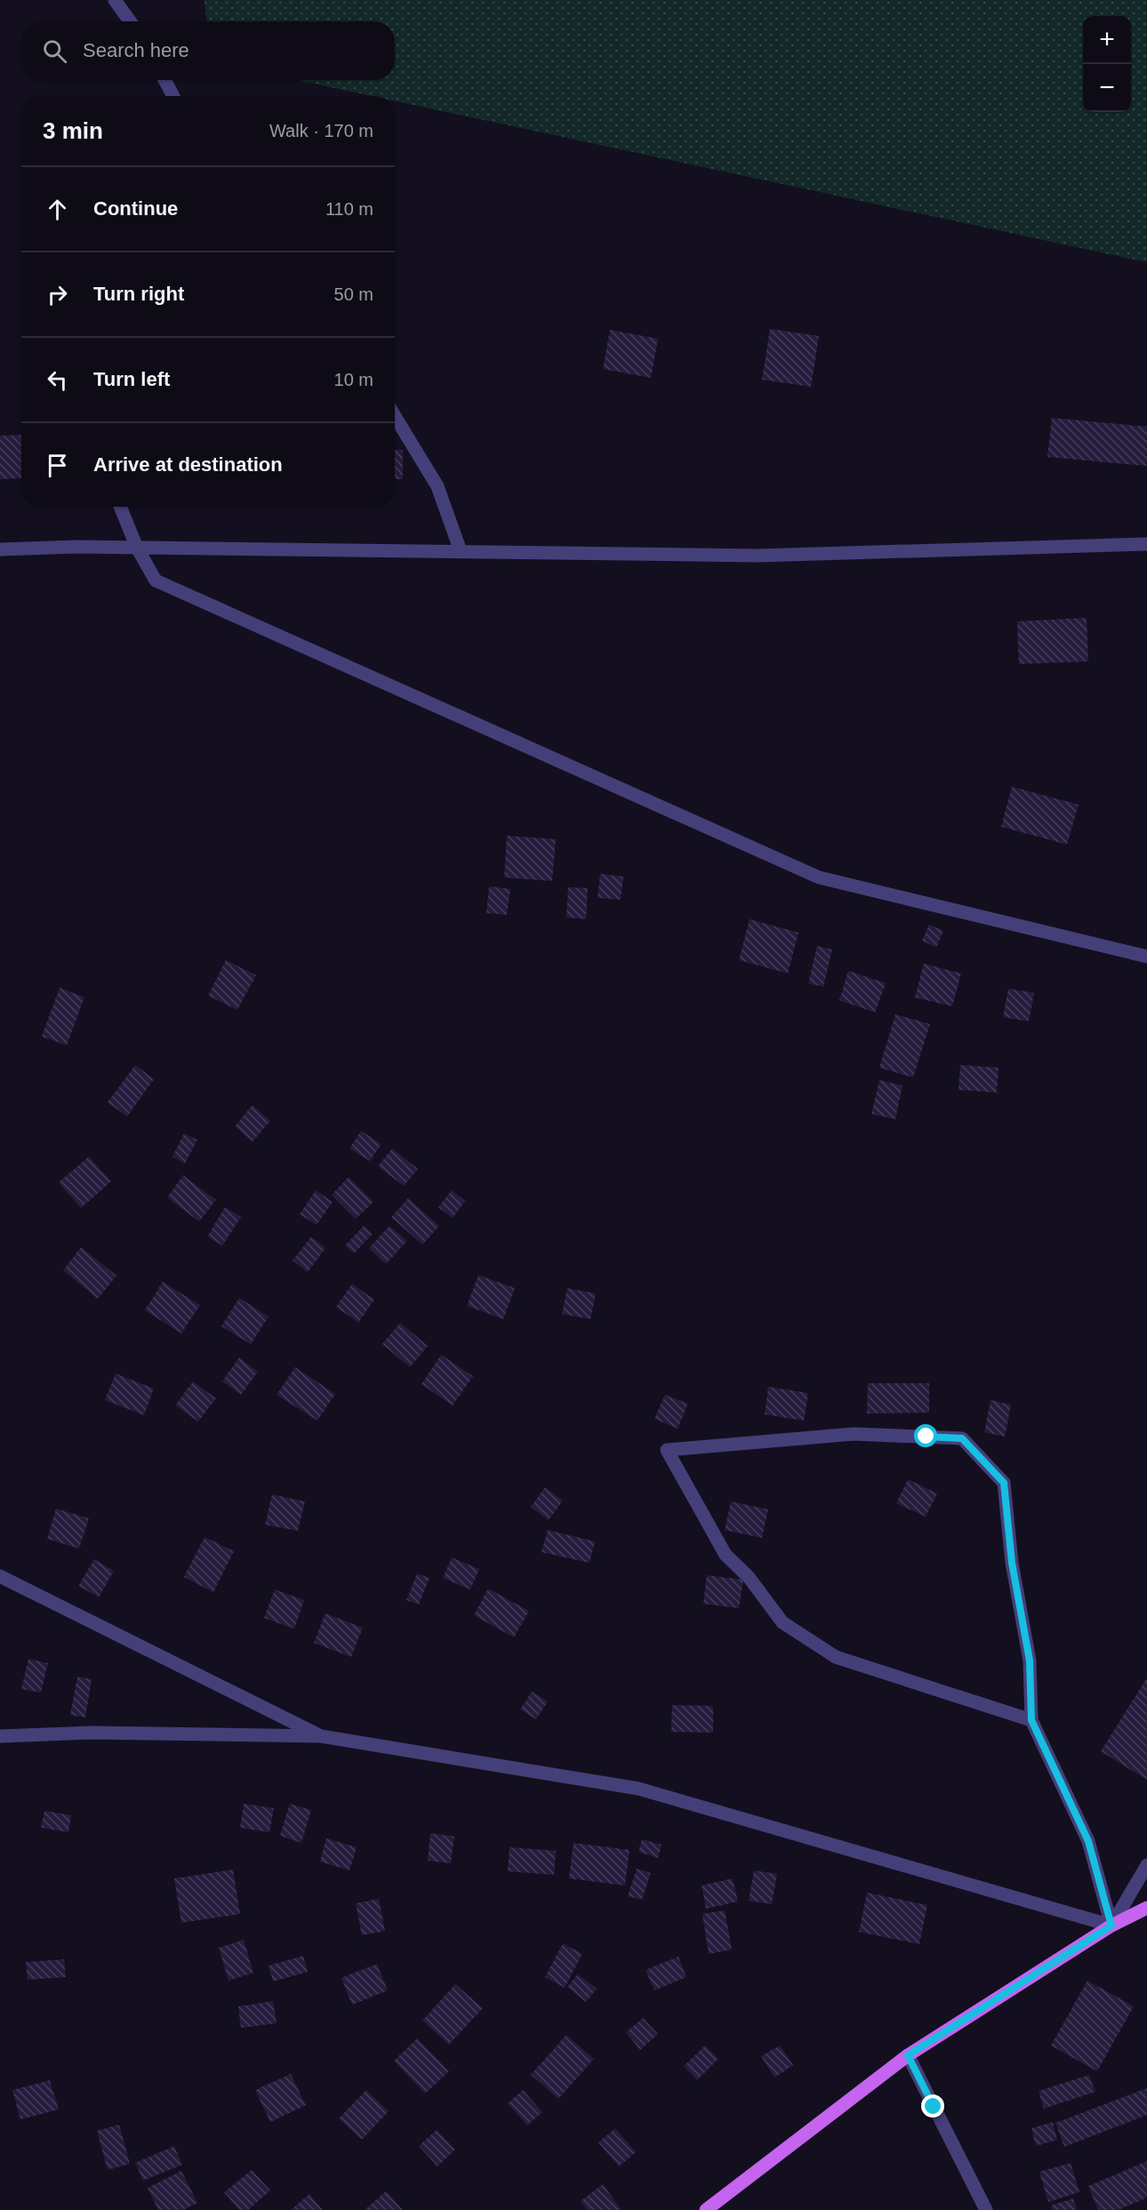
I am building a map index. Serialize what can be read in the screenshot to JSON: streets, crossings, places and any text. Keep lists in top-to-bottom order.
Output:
{
  "page": {
    "map_buttons": ["+", "−"],
    "search": "Search here",
    "heading": ["3 min", "Walk · 170 m"],
    "list": [
      ["Continue", "110 m"],
      ["Turn right", "50 m"],
      ["Turn left", "10 m"],
      "Arrive at destination"
    ]
  }
}
